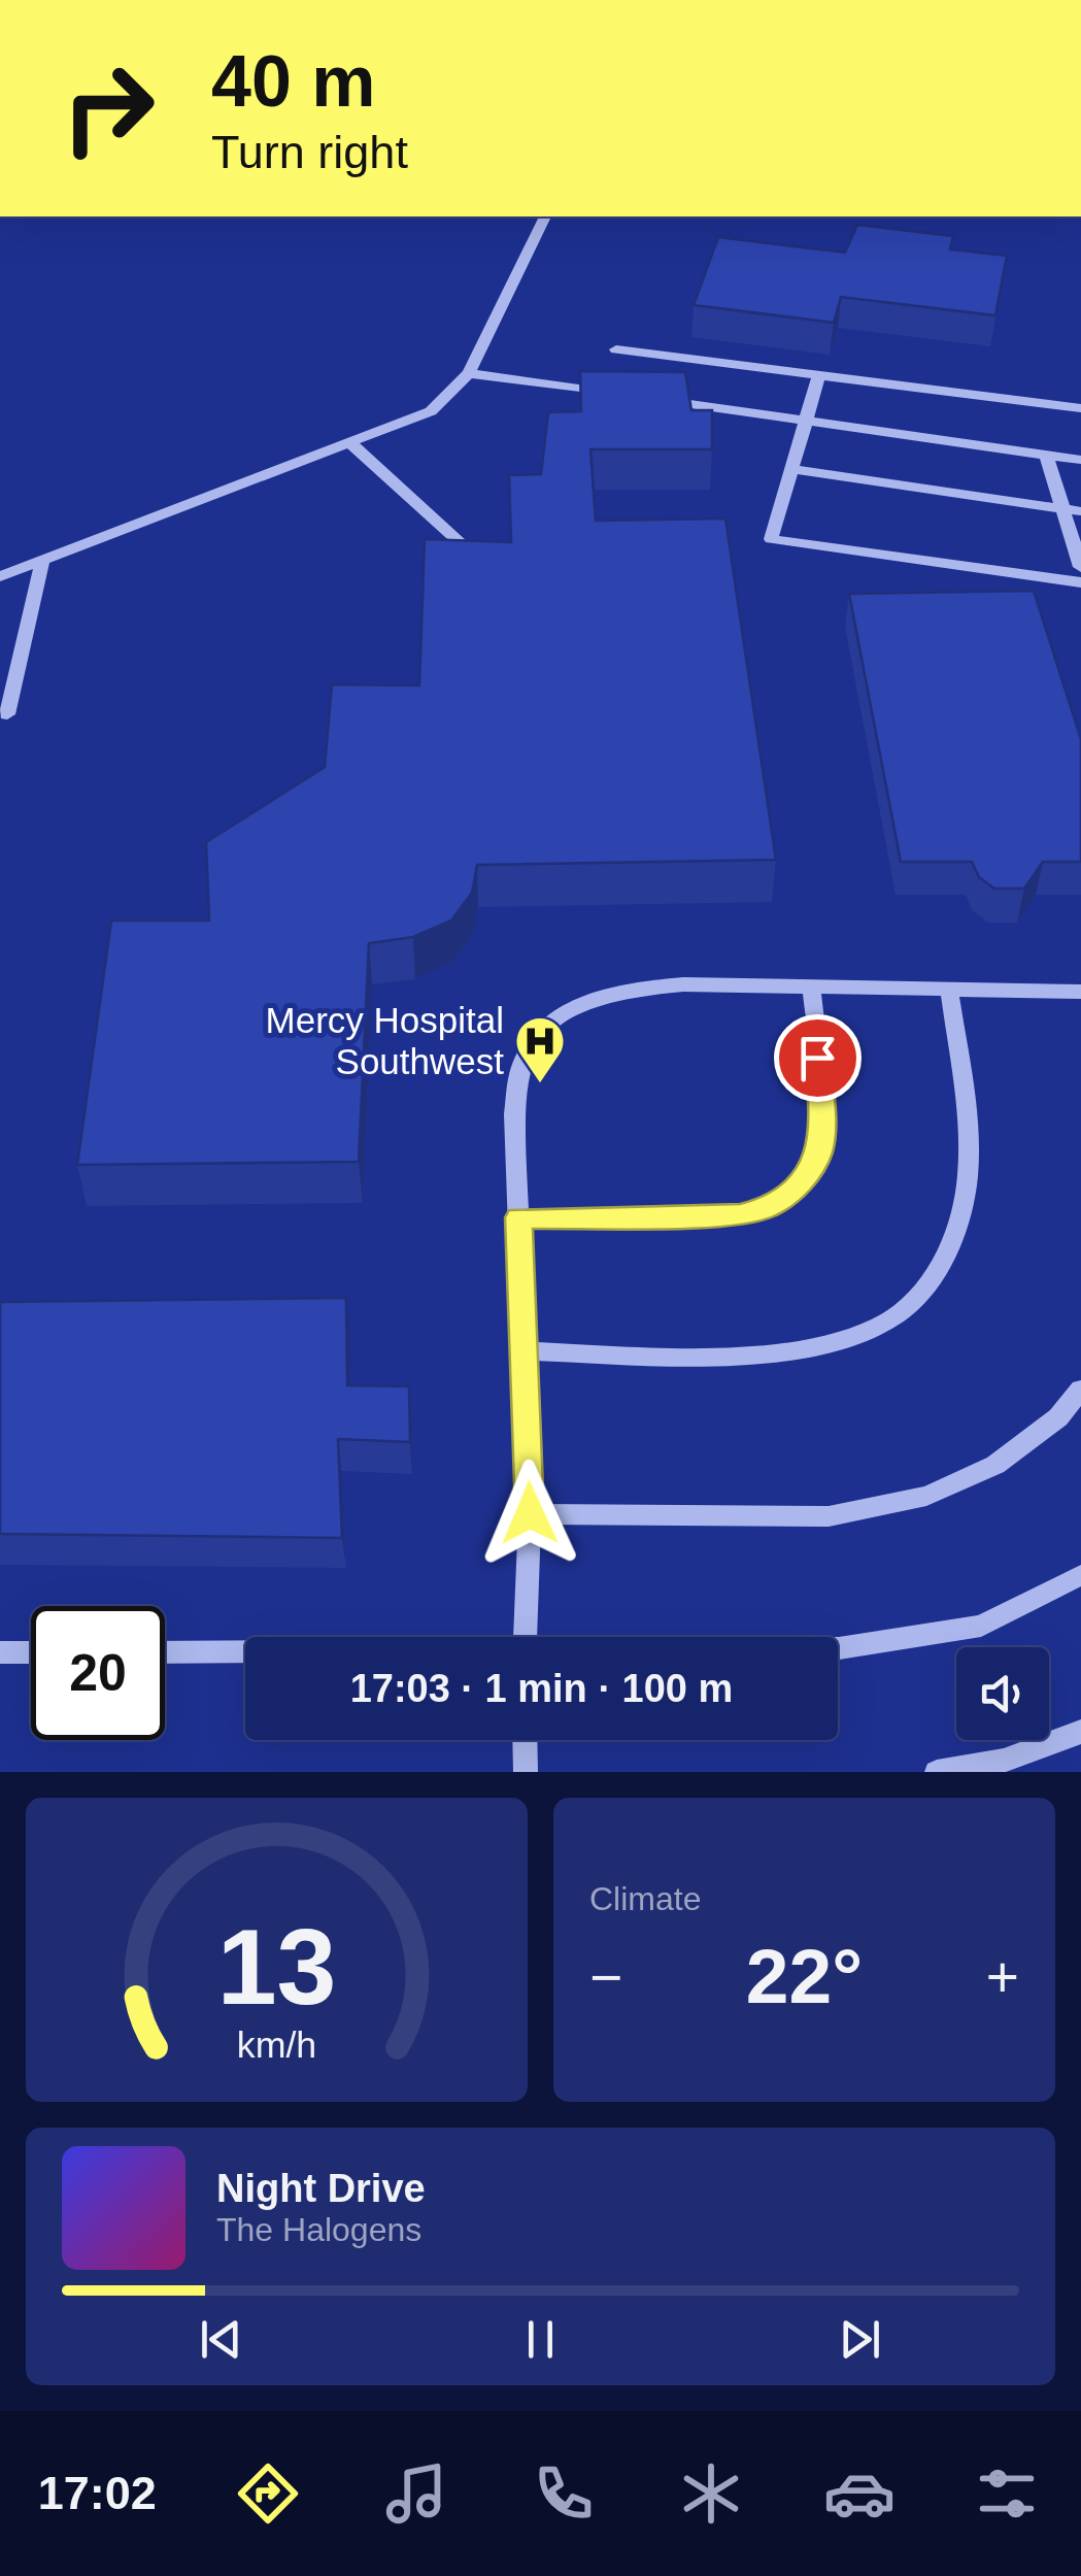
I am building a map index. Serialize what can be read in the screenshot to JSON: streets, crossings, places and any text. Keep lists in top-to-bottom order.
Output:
{
  "places": {
    "hospital": ["Mercy Hospital Southwest"]
  },
  "page": {
    "turn": ["40 m", "Turn right"],
    "limit": "20",
    "trip": "17:03 · 1 min · 100 m",
    "tile": "Climate",
    "heat": ["−", "22°", "+"],
    "song": ["Night Drive", "The Halogens"],
    "tabs": "17:02",
    "gauge": ["13", "km/h"]
  }
}
